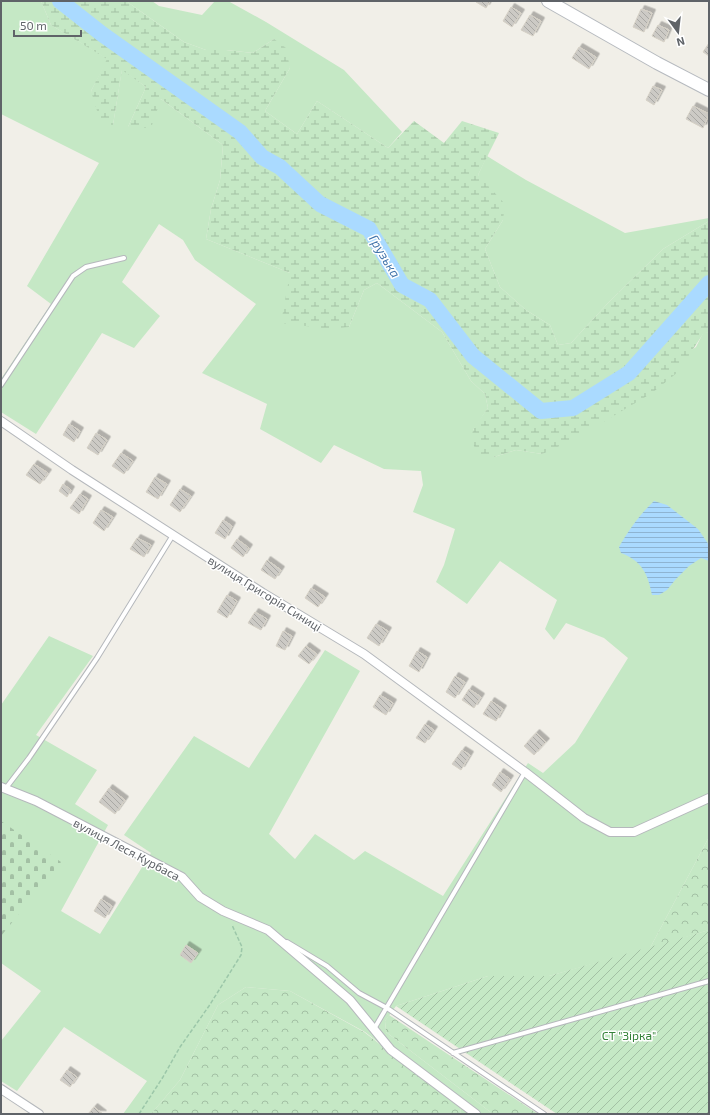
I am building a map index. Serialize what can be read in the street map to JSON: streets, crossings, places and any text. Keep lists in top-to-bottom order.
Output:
{
  "streets": {
    "street": ["вулиця Григорія Синиці", "вулиця Леся Курбаса"]
  },
  "water": ["Грузька"],
  "parks": ["СТ \"Зірка\""],
  "scale_bar": "50 m",
  "north": "bottom"
}
